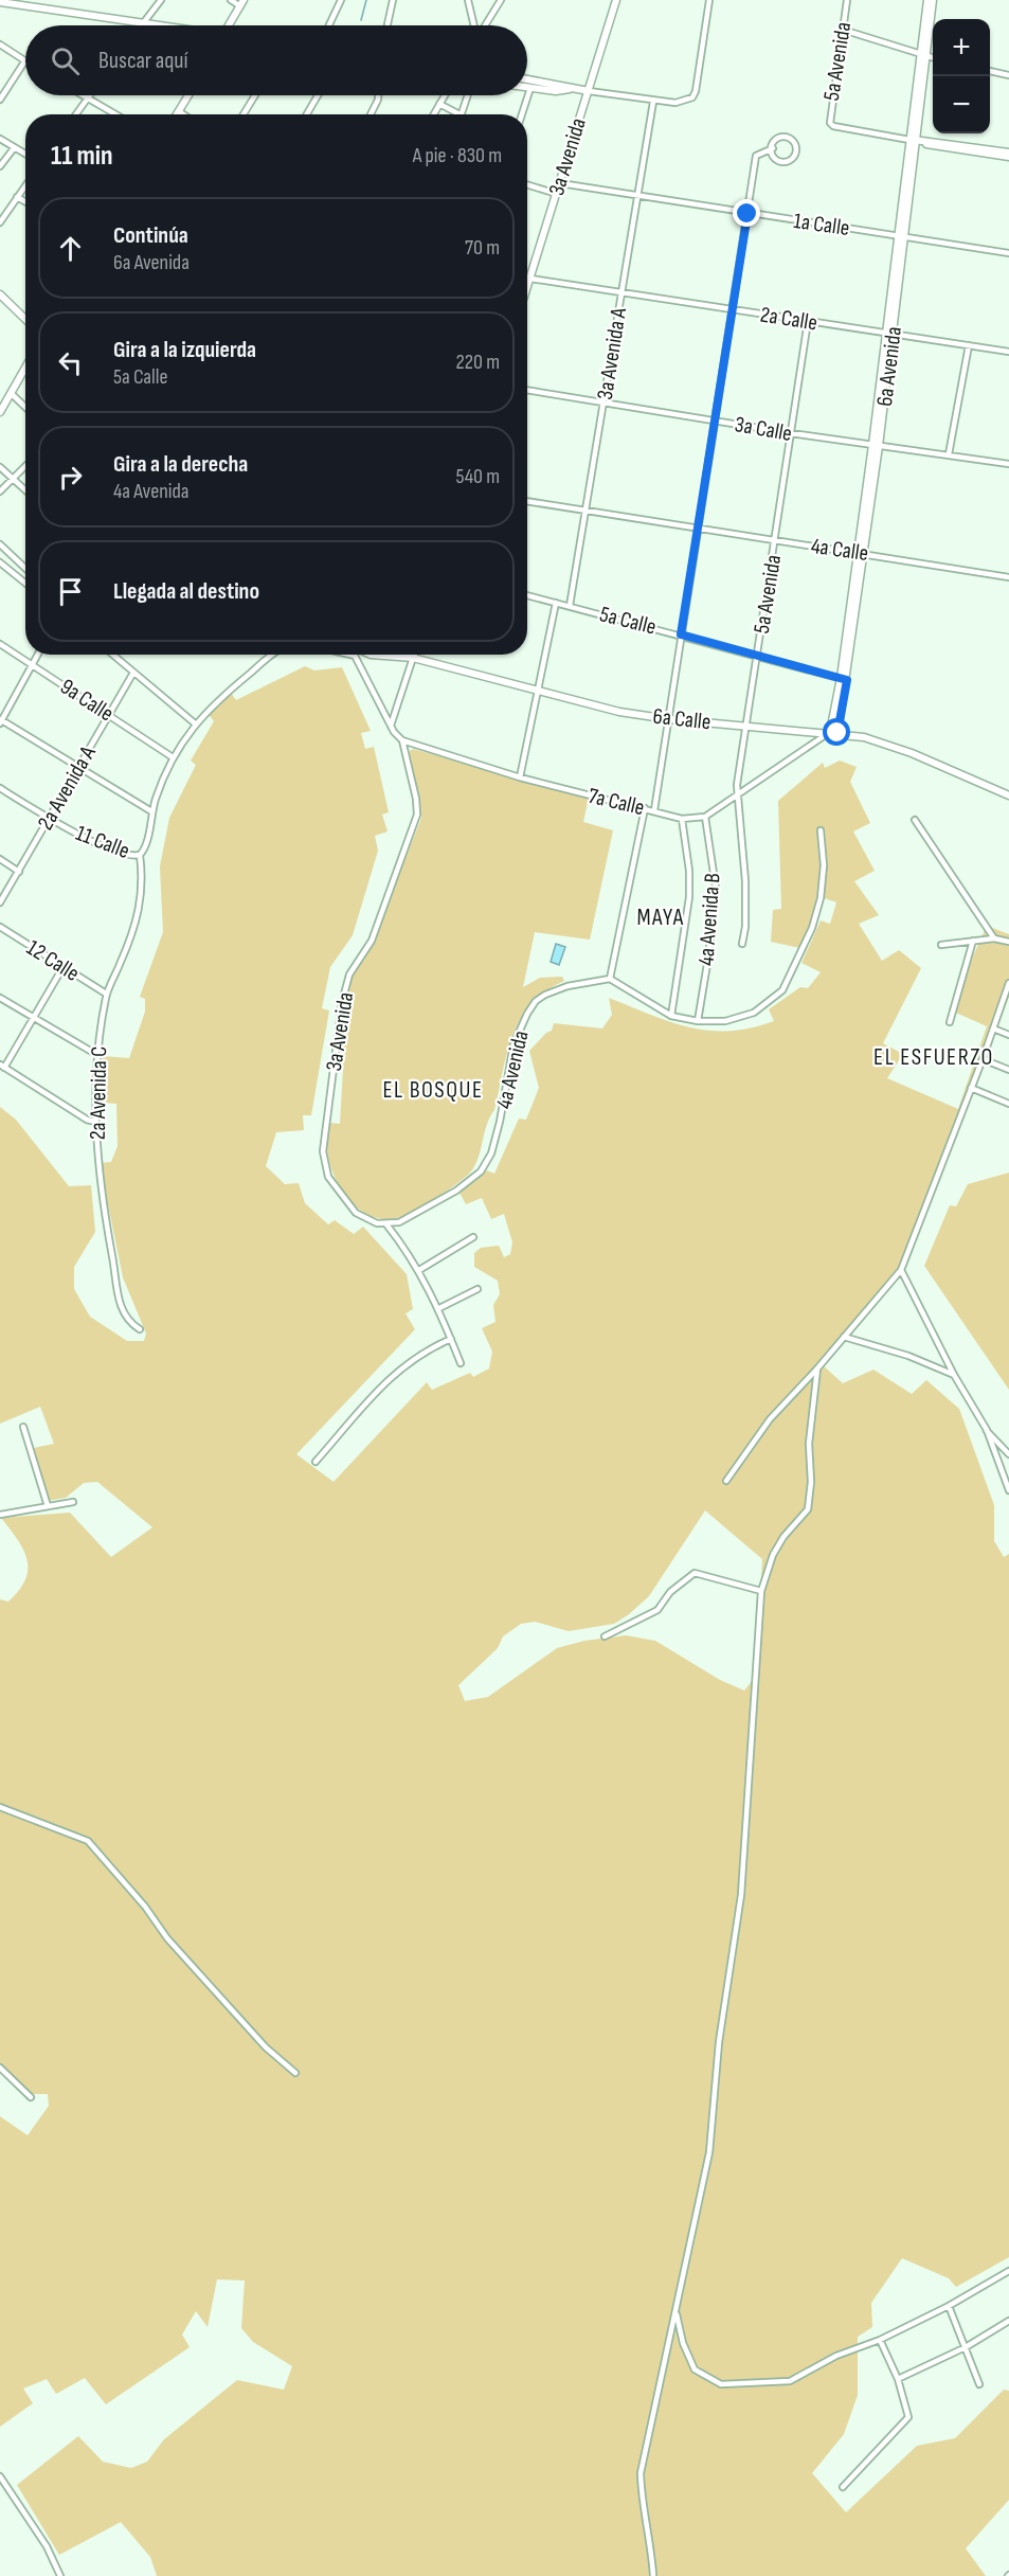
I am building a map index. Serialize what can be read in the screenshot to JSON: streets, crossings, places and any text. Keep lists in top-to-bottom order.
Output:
{
  "streets": {
    "street": [
      "5a Avenida",
      "3a Avenida",
      "1a Calle",
      "2a Calle",
      "3a Avenida A",
      "6a Avenida",
      "3a Calle",
      "4a Calle",
      "5a Calle",
      "9a Calle",
      "6a Calle",
      "2a Avenida A",
      "7a Calle",
      "11 Calle",
      "4a Avenida B",
      "12 Calle",
      "4a Avenida",
      "2a Avenida C"
    ]
  },
  "crossings": [
    ["5a Avenida", "2a Calle"],
    ["5a Avenida", "6a Avenida"],
    ["5a Avenida", "3a Calle"],
    ["5a Avenida", "4a Calle"],
    ["5a Avenida", "5a Calle"],
    ["5a Avenida", "6a Calle"],
    ["5a Avenida", "7a Calle"],
    ["3a Avenida", "1a Calle"],
    ["3a Avenida", "2a Calle"],
    ["3a Avenida", "7a Calle"],
    ["3a Avenida", "4a Avenida"],
    ["1a Calle", "3a Avenida A"],
    ["1a Calle", "6a Avenida"],
    ["2a Calle", "3a Avenida A"],
    ["2a Calle", "6a Avenida"],
    ["3a Avenida A", "3a Calle"],
    ["3a Avenida A", "4a Calle"],
    ["3a Avenida A", "5a Calle"],
    ["6a Avenida", "3a Calle"],
    ["6a Avenida", "4a Calle"],
    ["6a Avenida", "5a Calle"],
    ["6a Avenida", "6a Calle"],
    ["6a Avenida", "7a Calle"],
    ["9a Calle", "2a Avenida A"],
    ["9a Calle", "2a Avenida C"],
    ["6a Calle", "7a Calle"],
    ["2a Avenida A", "11 Calle"],
    ["7a Calle", "4a Avenida B"],
    ["11 Calle", "2a Avenida C"],
    ["12 Calle", "2a Avenida C"]
  ],
  "districts": ["MAYA", "EL ESFUERZO", "EL BOSQUE"],
  "page": {
    "map_buttons": ["+", "−"],
    "search": "Buscar aquí",
    "heading": ["11 min", "A pie · 830 m"],
    "list": [
      ["Continúa", "6a Avenida", "70 m"],
      ["Gira a la izquierda", "5a Calle", "220 m"],
      ["Gira a la derecha", "4a Avenida", "540 m"],
      "Llegada al destino"
    ]
  }
}
